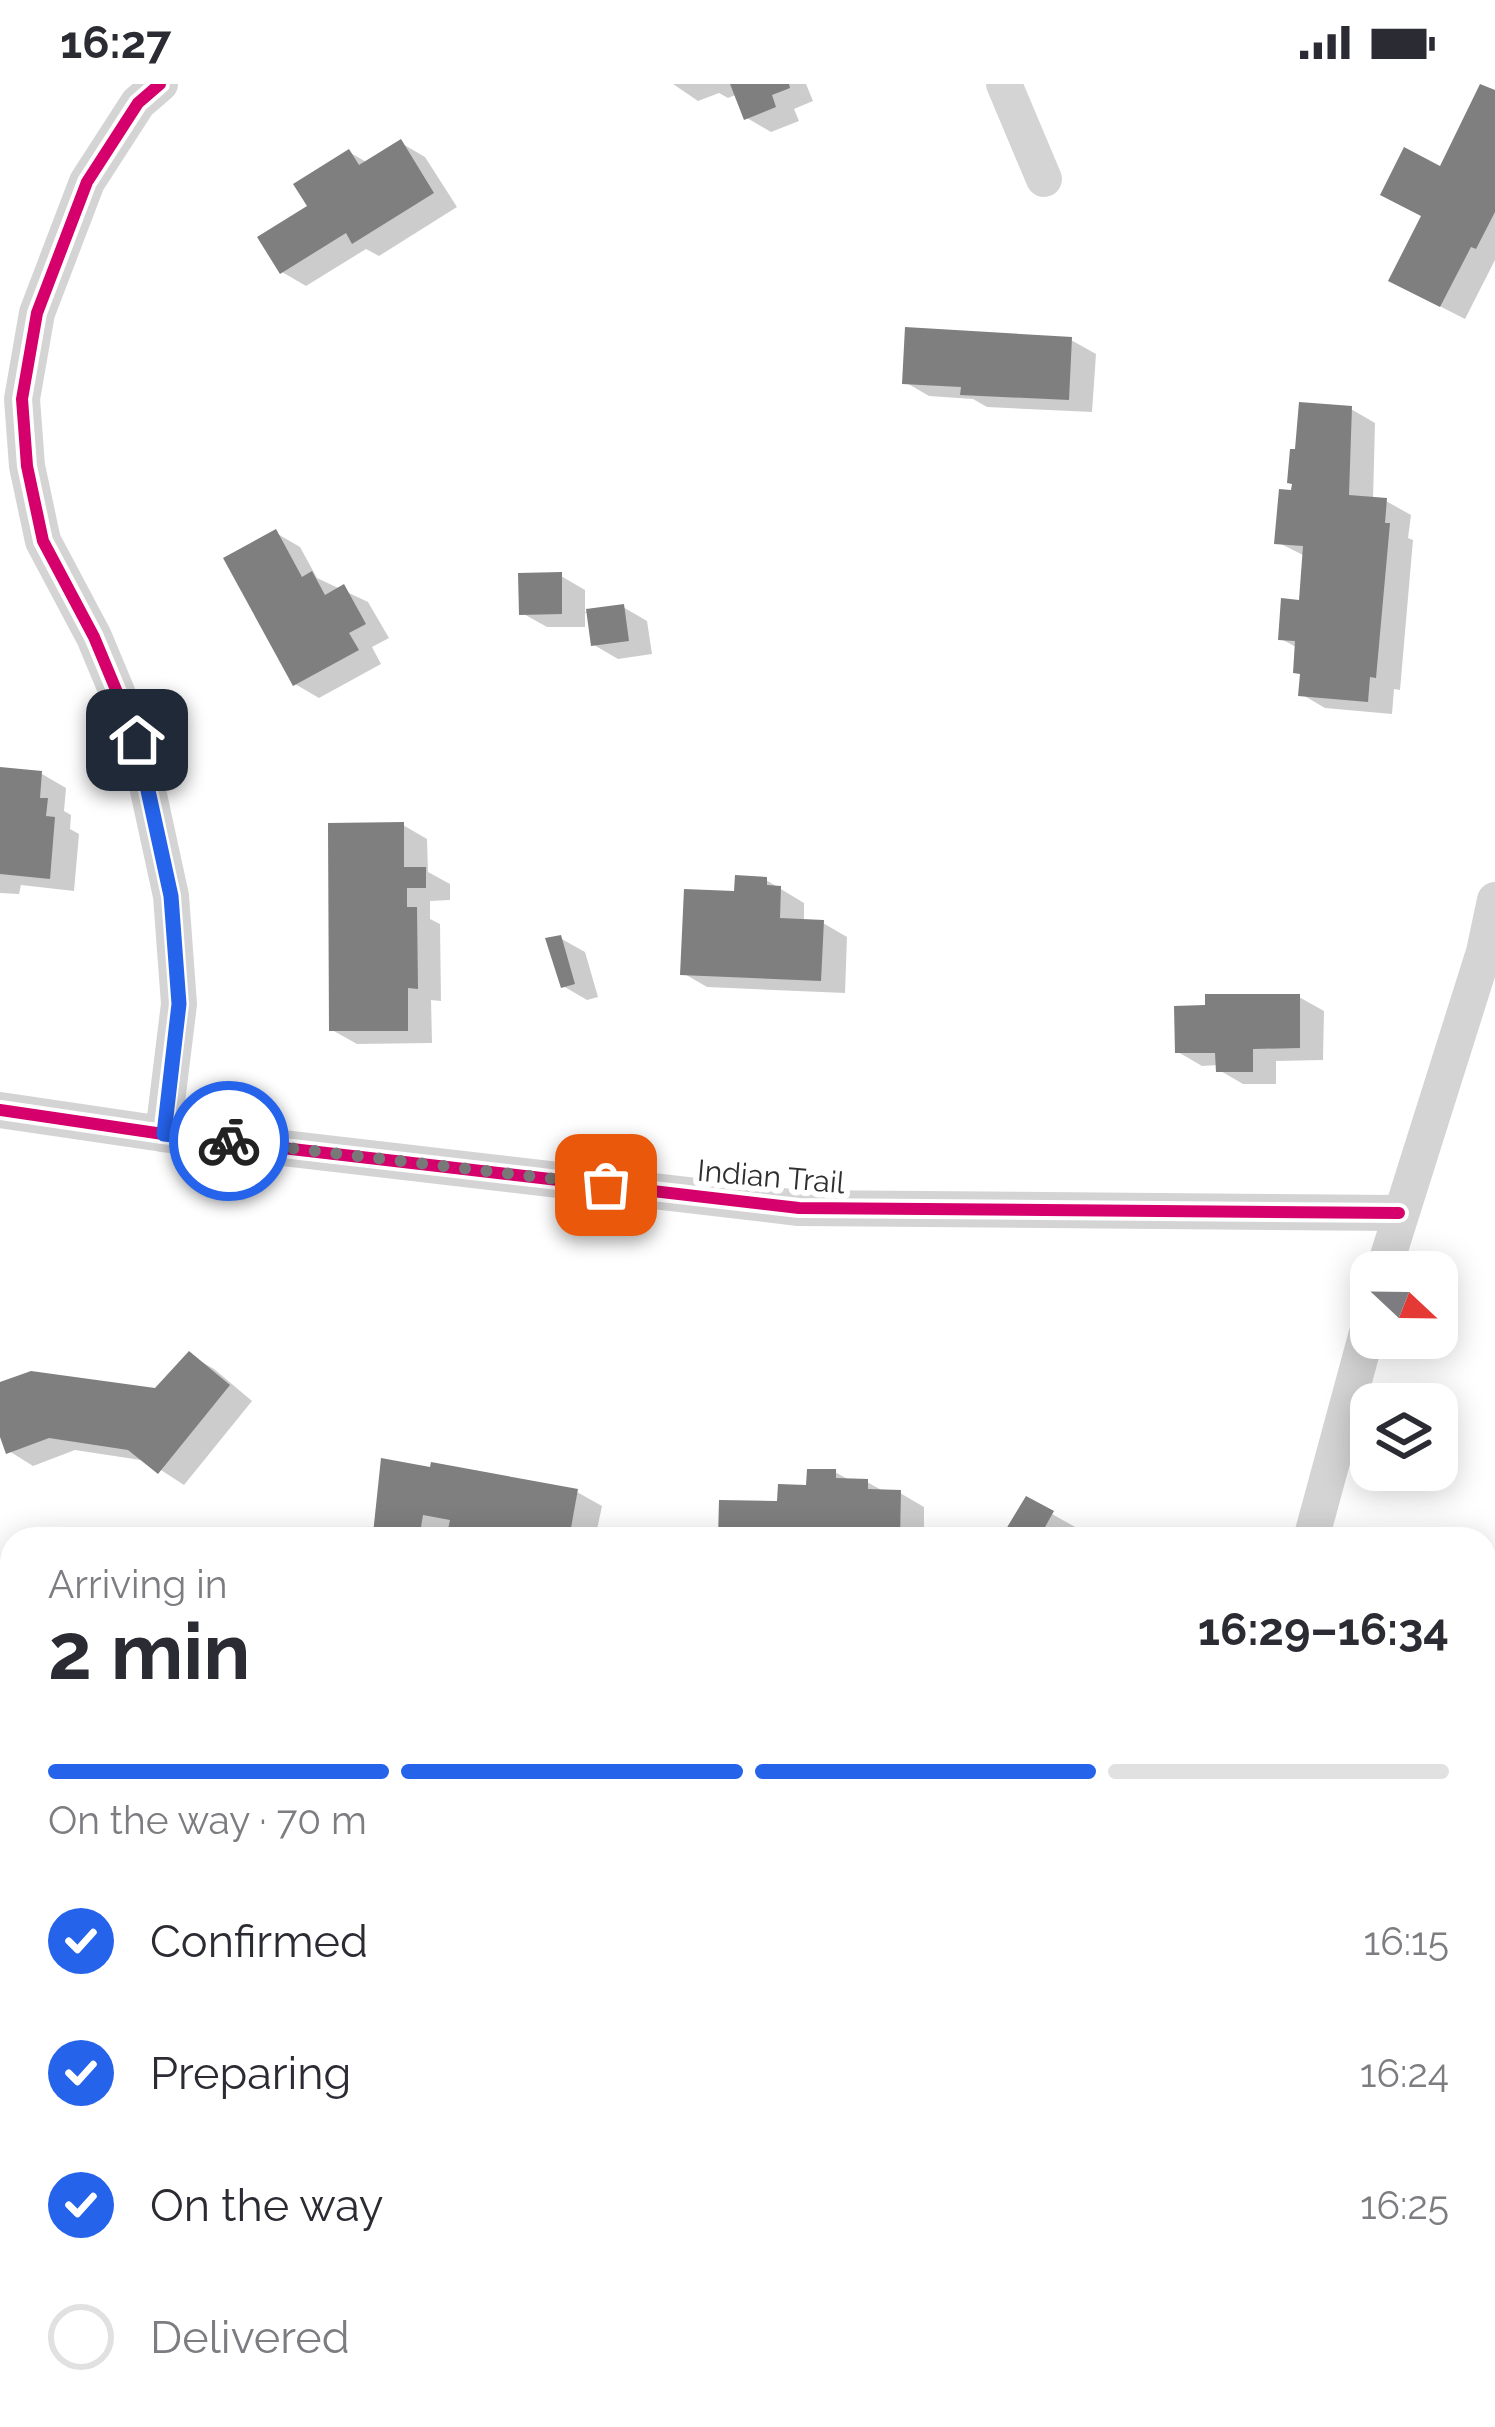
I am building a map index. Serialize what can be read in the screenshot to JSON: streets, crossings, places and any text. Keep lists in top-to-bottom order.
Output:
{
  "streets": {
    "street": ["Indian Trail"]
  },
  "north": "right",
  "page": {
    "status": "16:27",
    "heading": ["2 min", "Arriving in", "16:29–16:34"],
    "bar": "On the way · 70 m",
    "list": [
      ["Confirmed", "16:15"],
      ["Preparing", "16:24"],
      ["On the way", "16:25"],
      "Delivered"
    ]
  }
}
